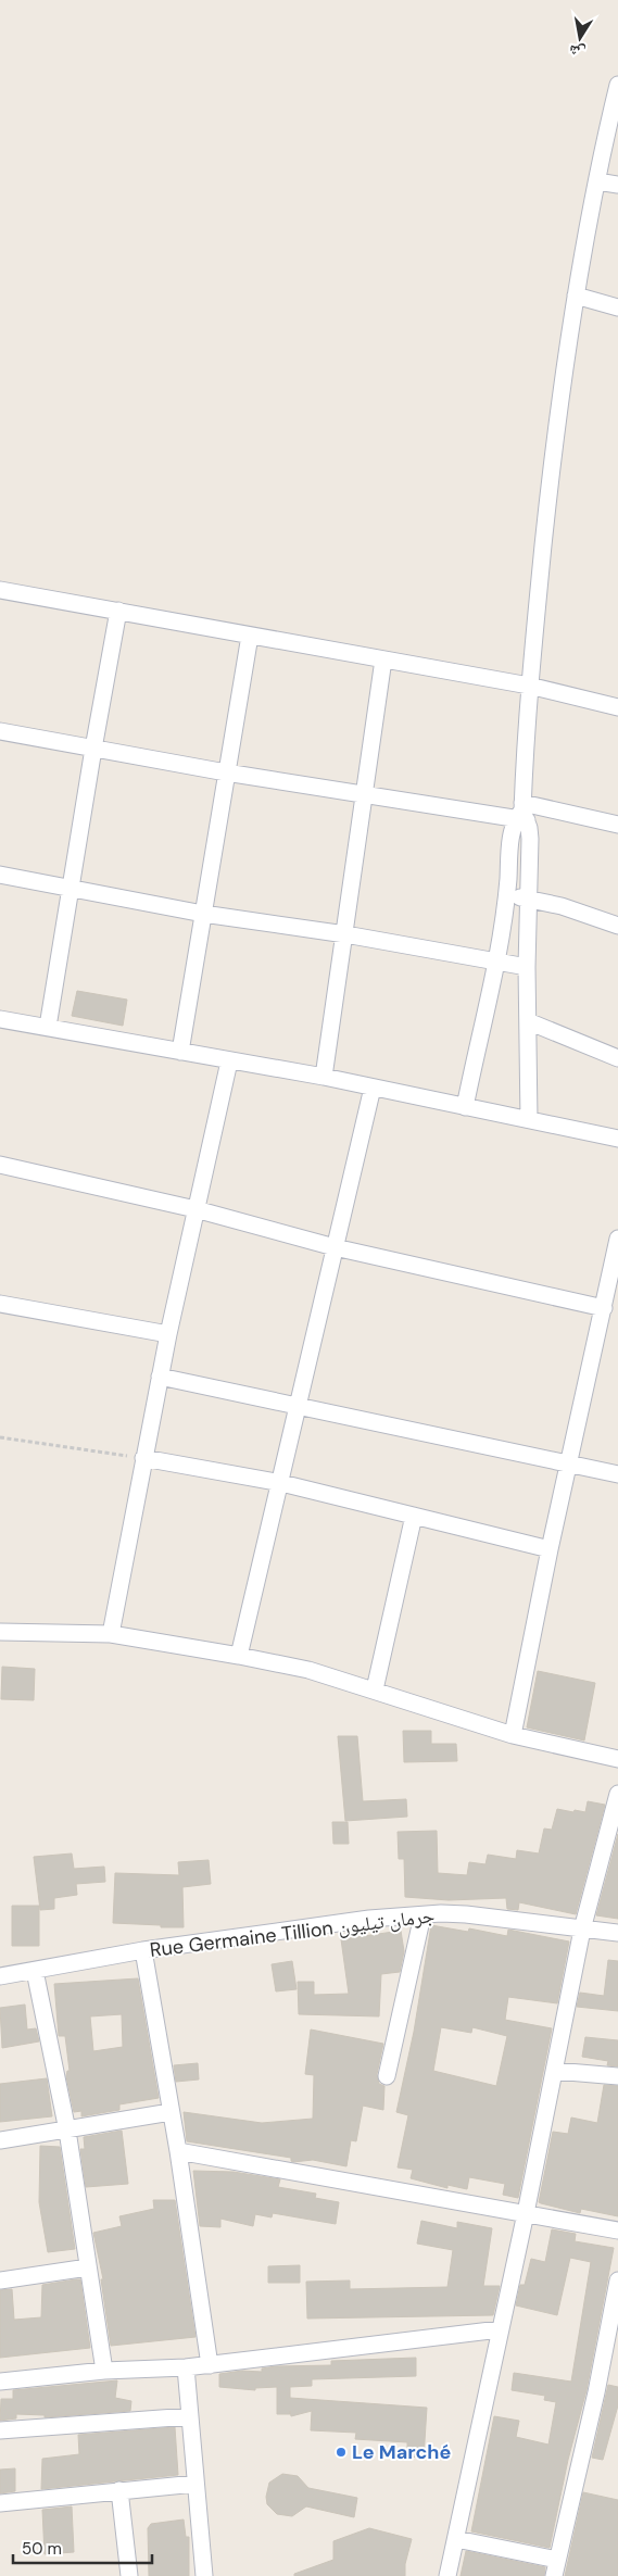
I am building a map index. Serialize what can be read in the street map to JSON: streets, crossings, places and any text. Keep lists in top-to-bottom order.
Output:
{
  "streets": {
    "street": ["Rue Germaine Tillion جرمان تيليون"]
  },
  "places": ["Le Marché"],
  "scale_bar": "50 m",
  "north": "bottom"
}
